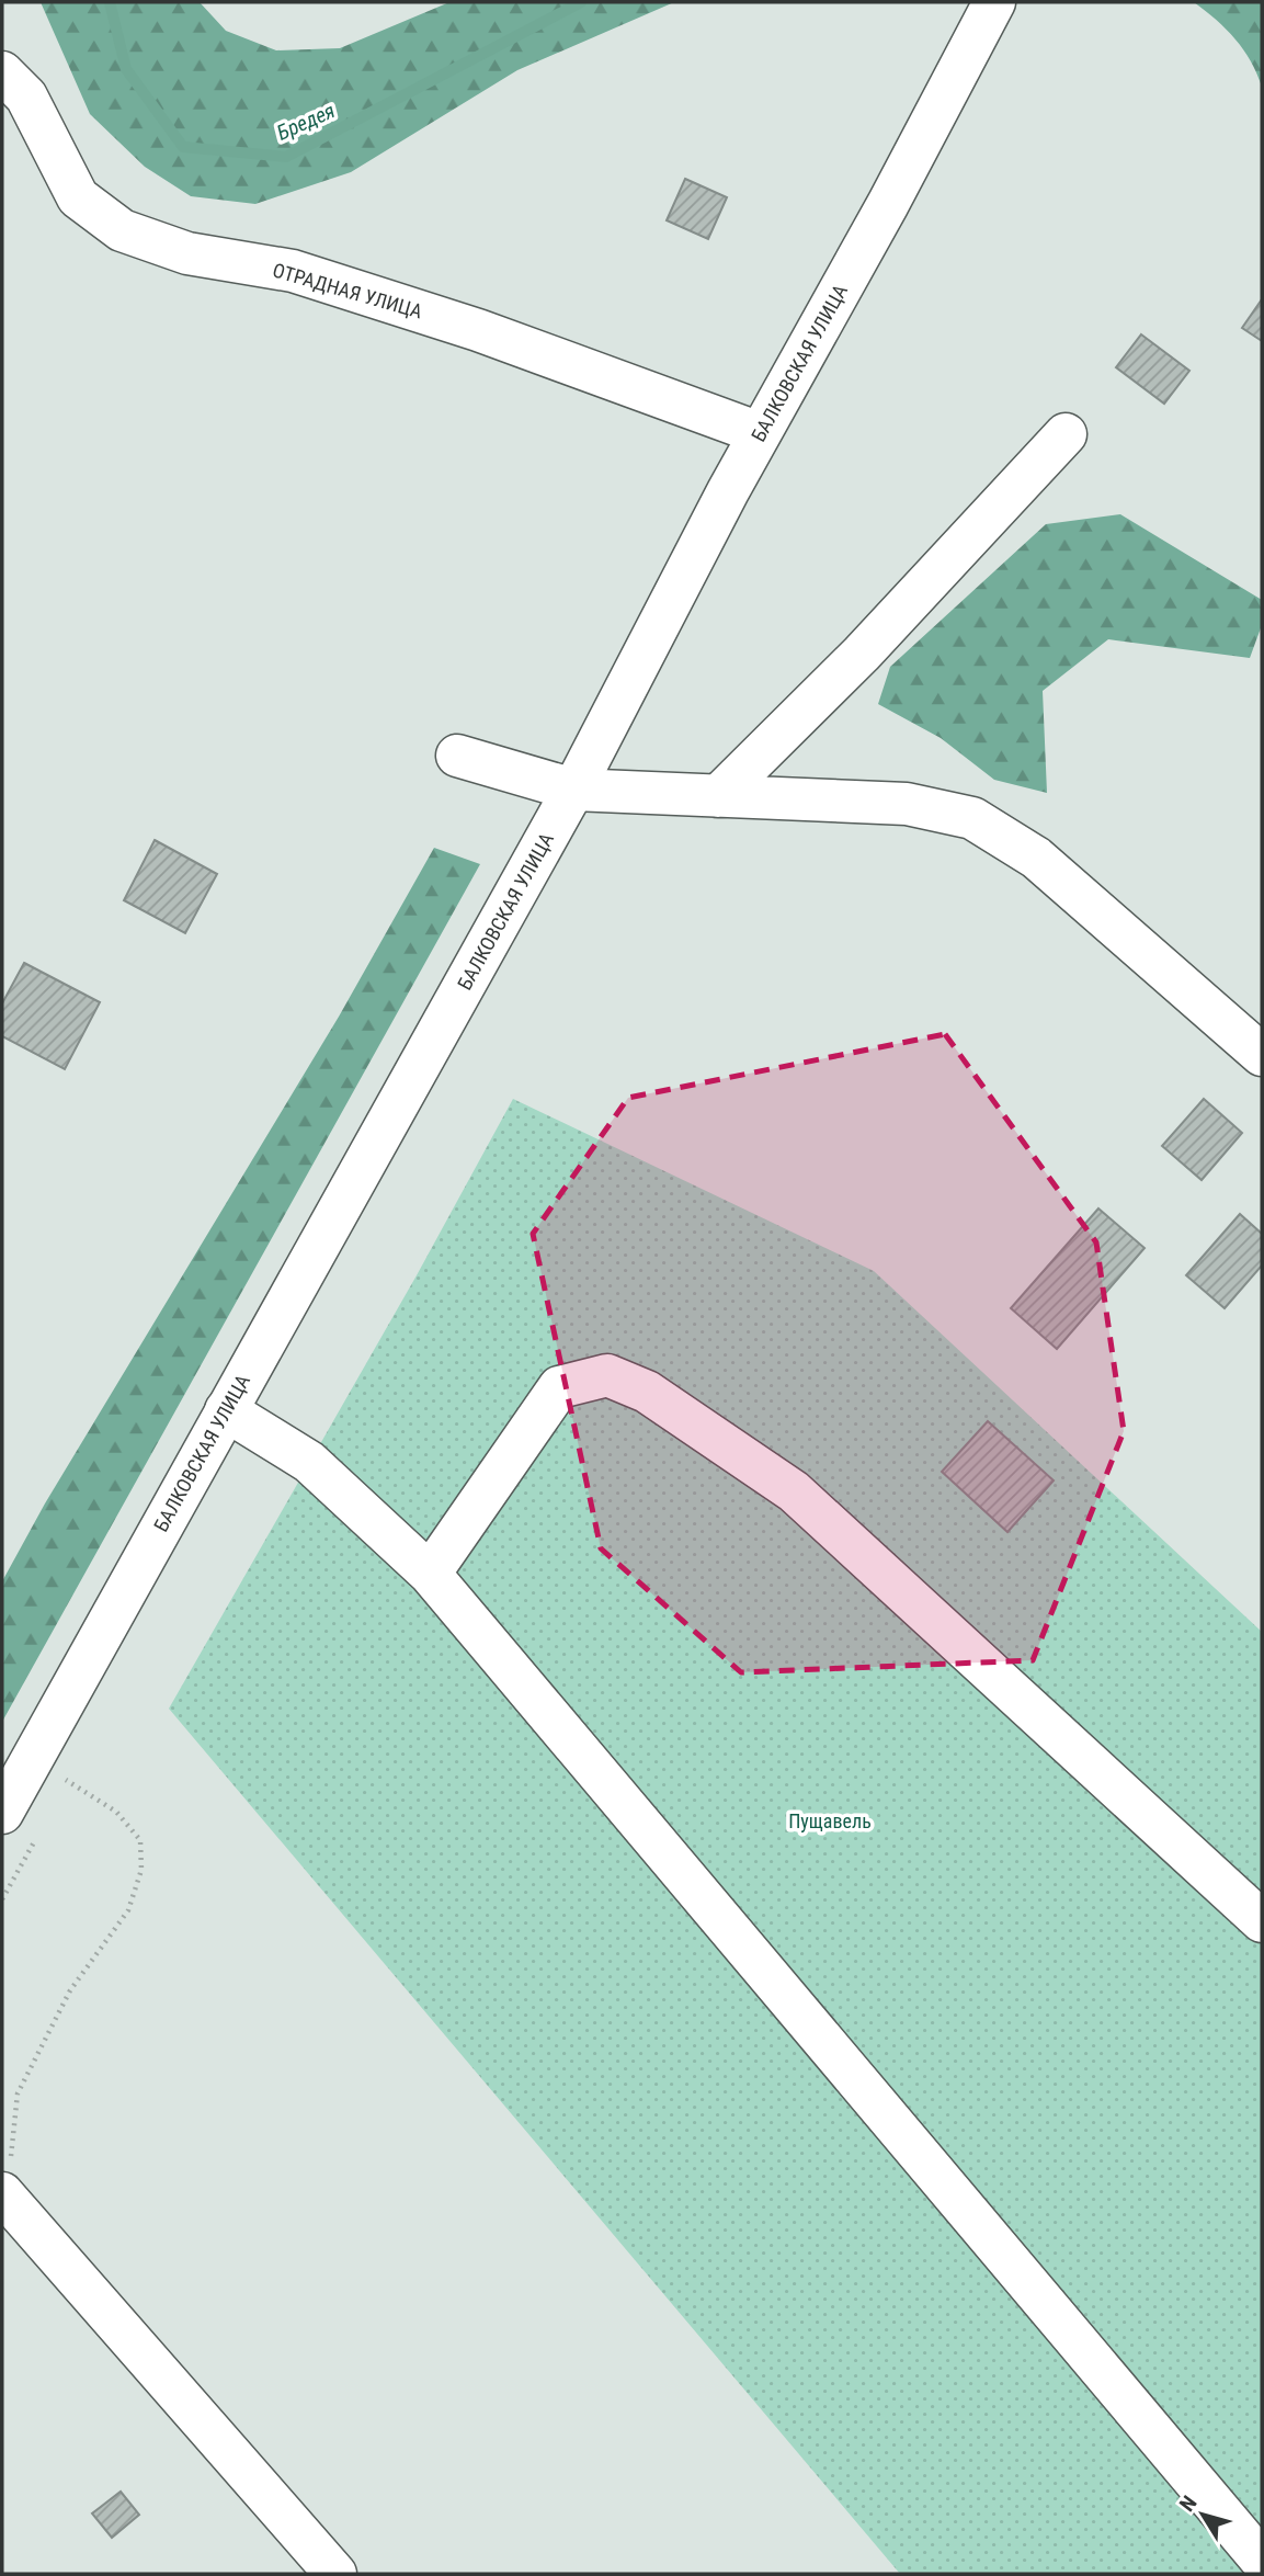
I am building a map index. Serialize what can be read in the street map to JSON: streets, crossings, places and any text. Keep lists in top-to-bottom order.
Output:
{
  "streets": {
    "street": ["ОТРАДНАЯ УЛИЦА", "БАЛКОВСКАЯ УЛИЦА"]
  },
  "crossings": [
    ["ОТРАДНАЯ УЛИЦА", "БАЛКОВСКАЯ УЛИЦА"]
  ],
  "water": ["Бредея"],
  "parks": ["Пущавель"],
  "north": "top left"
}
